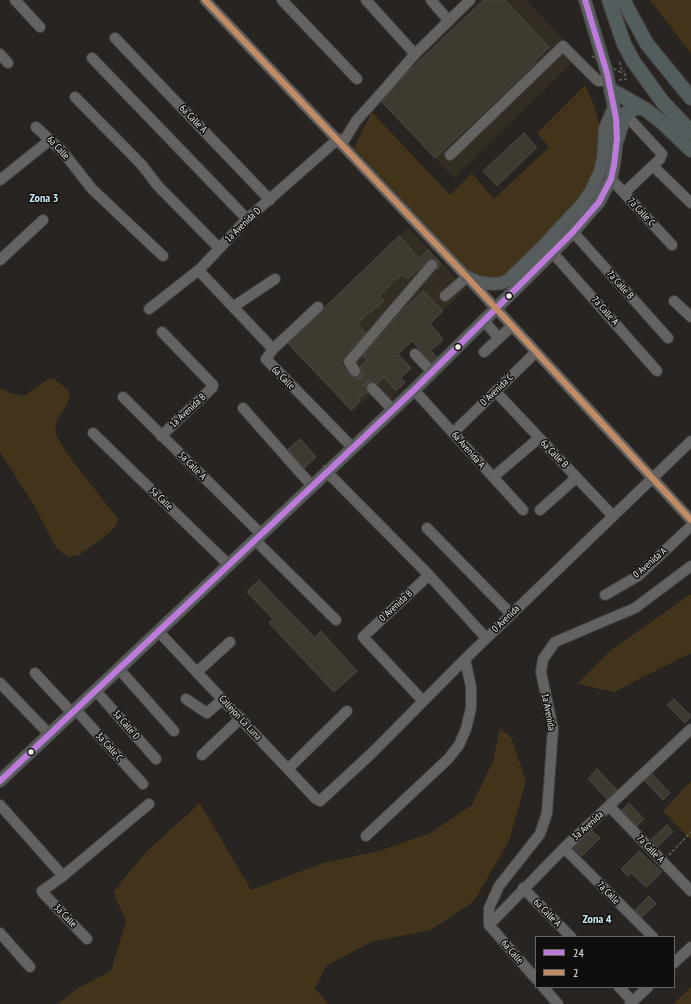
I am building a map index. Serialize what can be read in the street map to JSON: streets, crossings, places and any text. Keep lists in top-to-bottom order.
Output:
{
  "streets": {
    "street": [
      "6a Calle A",
      "6a Calle",
      "7a Calle C",
      "1a Avenida D",
      "7a Calle B",
      "7a Calle A",
      "0 Avenida C",
      "1a Avenida B",
      "6a Avenida A",
      "6a Calle B",
      "5a Calle A",
      "5a Calle",
      "0 Avenida A",
      "0 Avenida B",
      "0 Avenida",
      "1a Avenida",
      "Callejon La Luna",
      "3a Calle D",
      "3a Calle C",
      "3a Avenida",
      "7a Calle",
      "3a Calle"
    ]
  },
  "crossings": [
    ["6a Calle A", "1a Avenida D"],
    ["6a Calle A", "3a Avenida"],
    ["6a Calle", "1a Avenida"],
    ["6a Calle", "3a Avenida"],
    ["7a Calle A", "3a Avenida"],
    ["0 Avenida C", "6a Calle B"],
    ["1a Avenida B", "5a Calle A"],
    ["6a Calle B", "0 Avenida"],
    ["0 Avenida B", "0 Avenida"],
    ["0 Avenida", "Callejon La Luna"],
    ["1a Avenida", "3a Avenida"],
    ["3a Avenida", "7a Calle"]
  ],
  "districts": ["Zona 3", "Zona 4"],
  "lines": ["transit line 24", "transit line 2"],
  "legend": ["24", "2"]
}
